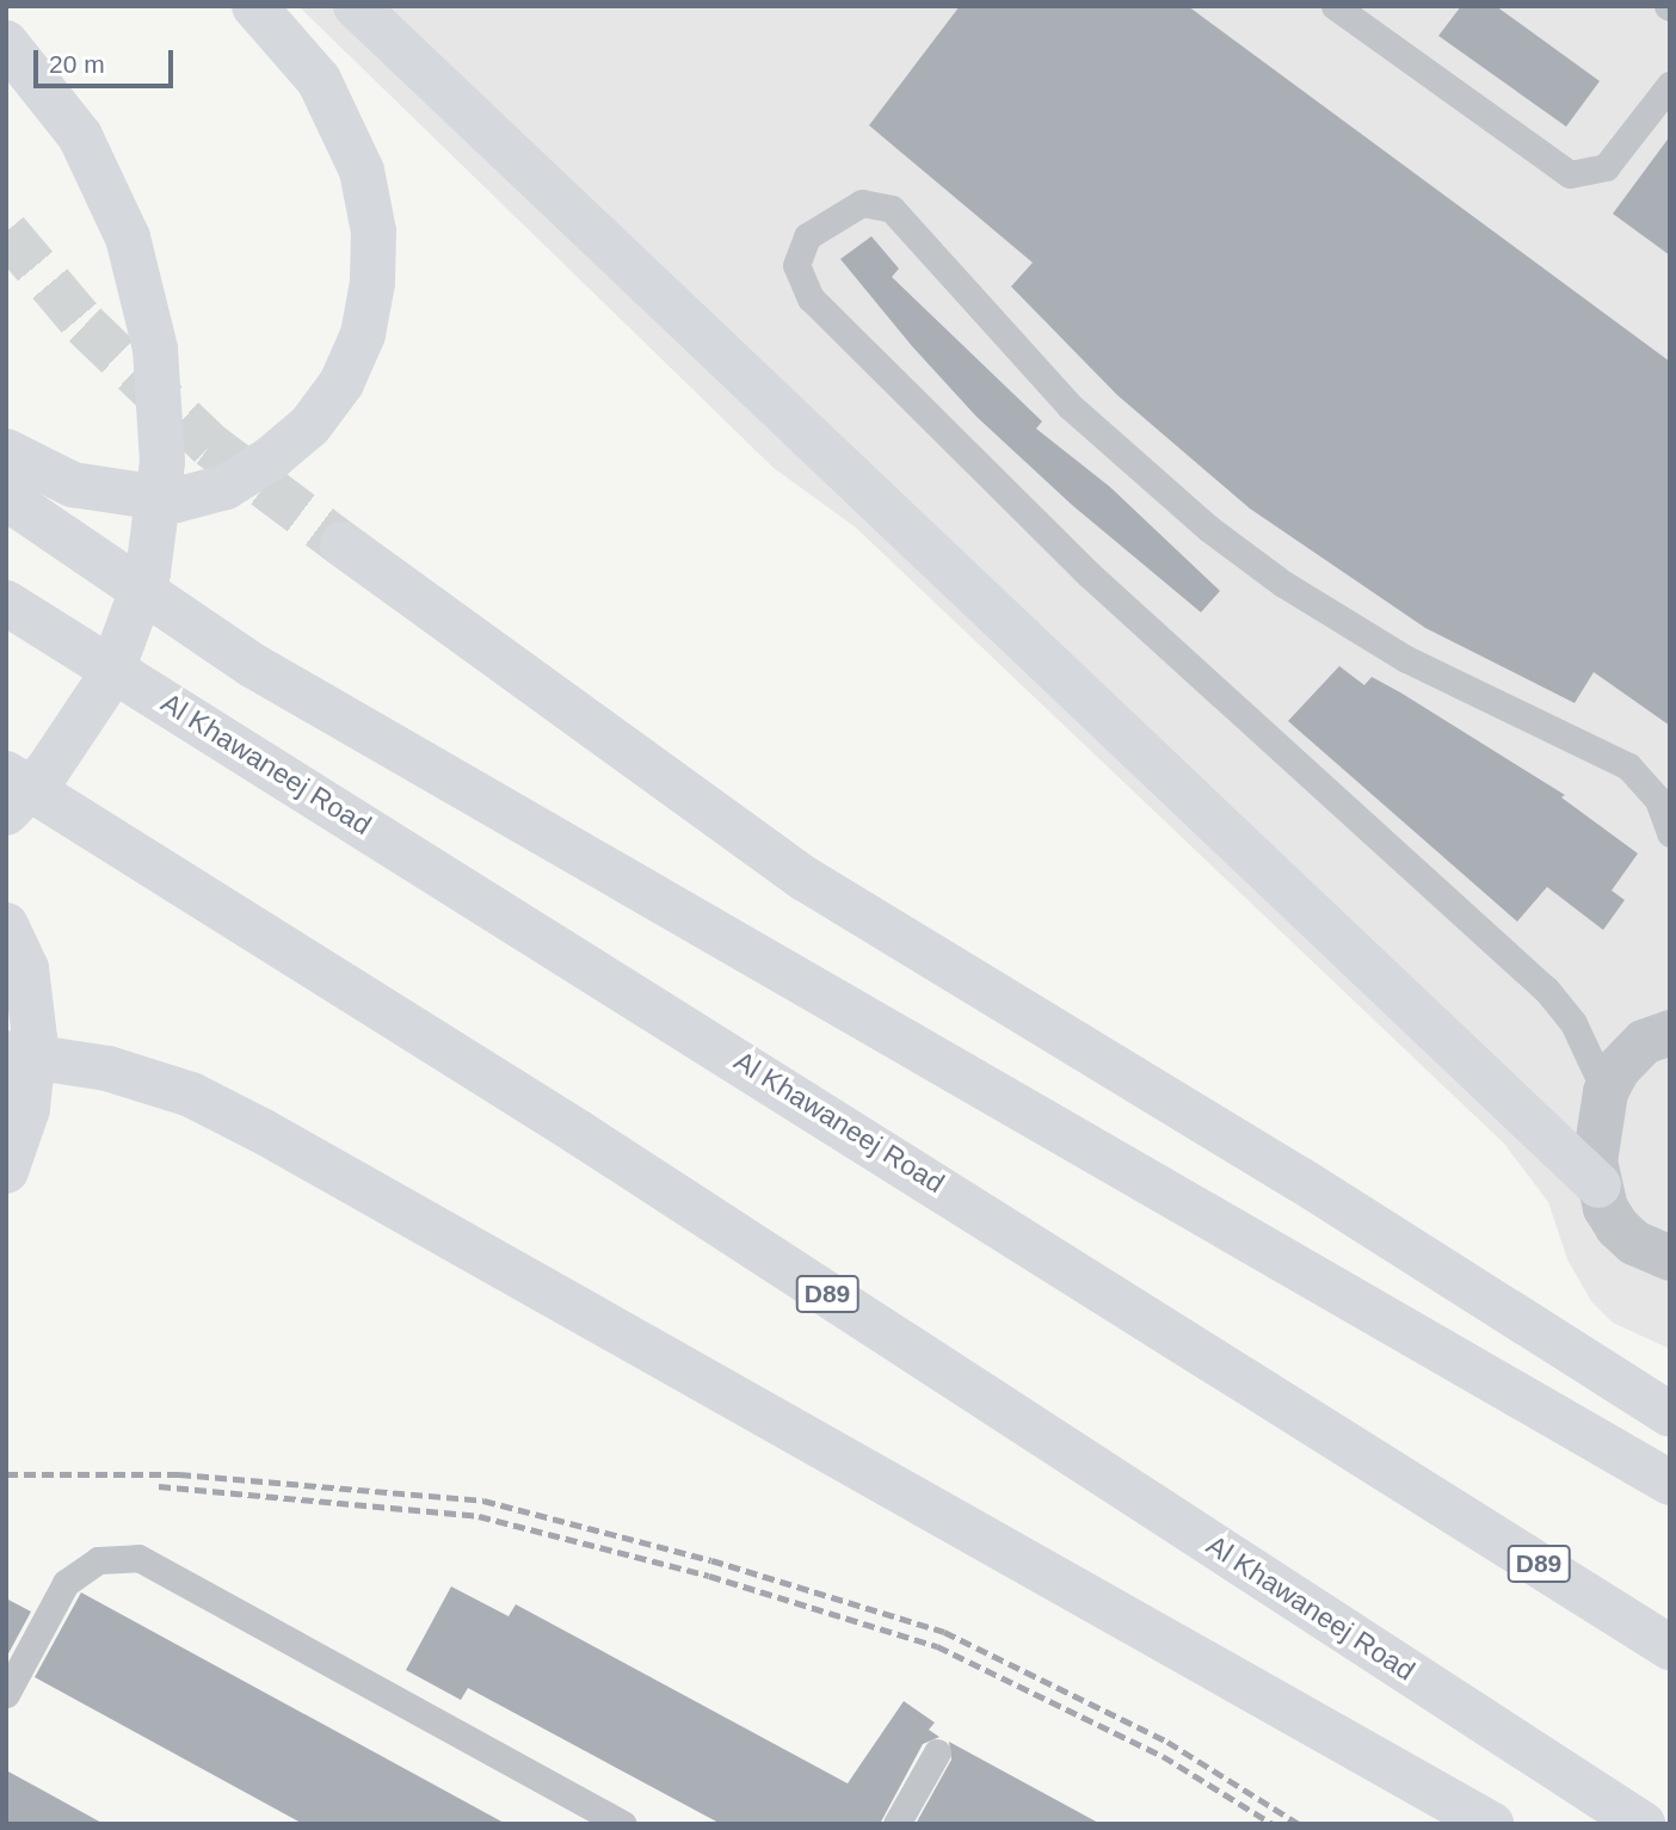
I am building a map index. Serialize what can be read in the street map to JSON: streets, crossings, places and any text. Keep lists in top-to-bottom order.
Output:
{
  "streets": {
    "main road": ["Al Khawaneej Road", "D89"]
  },
  "scale_bar": "20 m"
}
